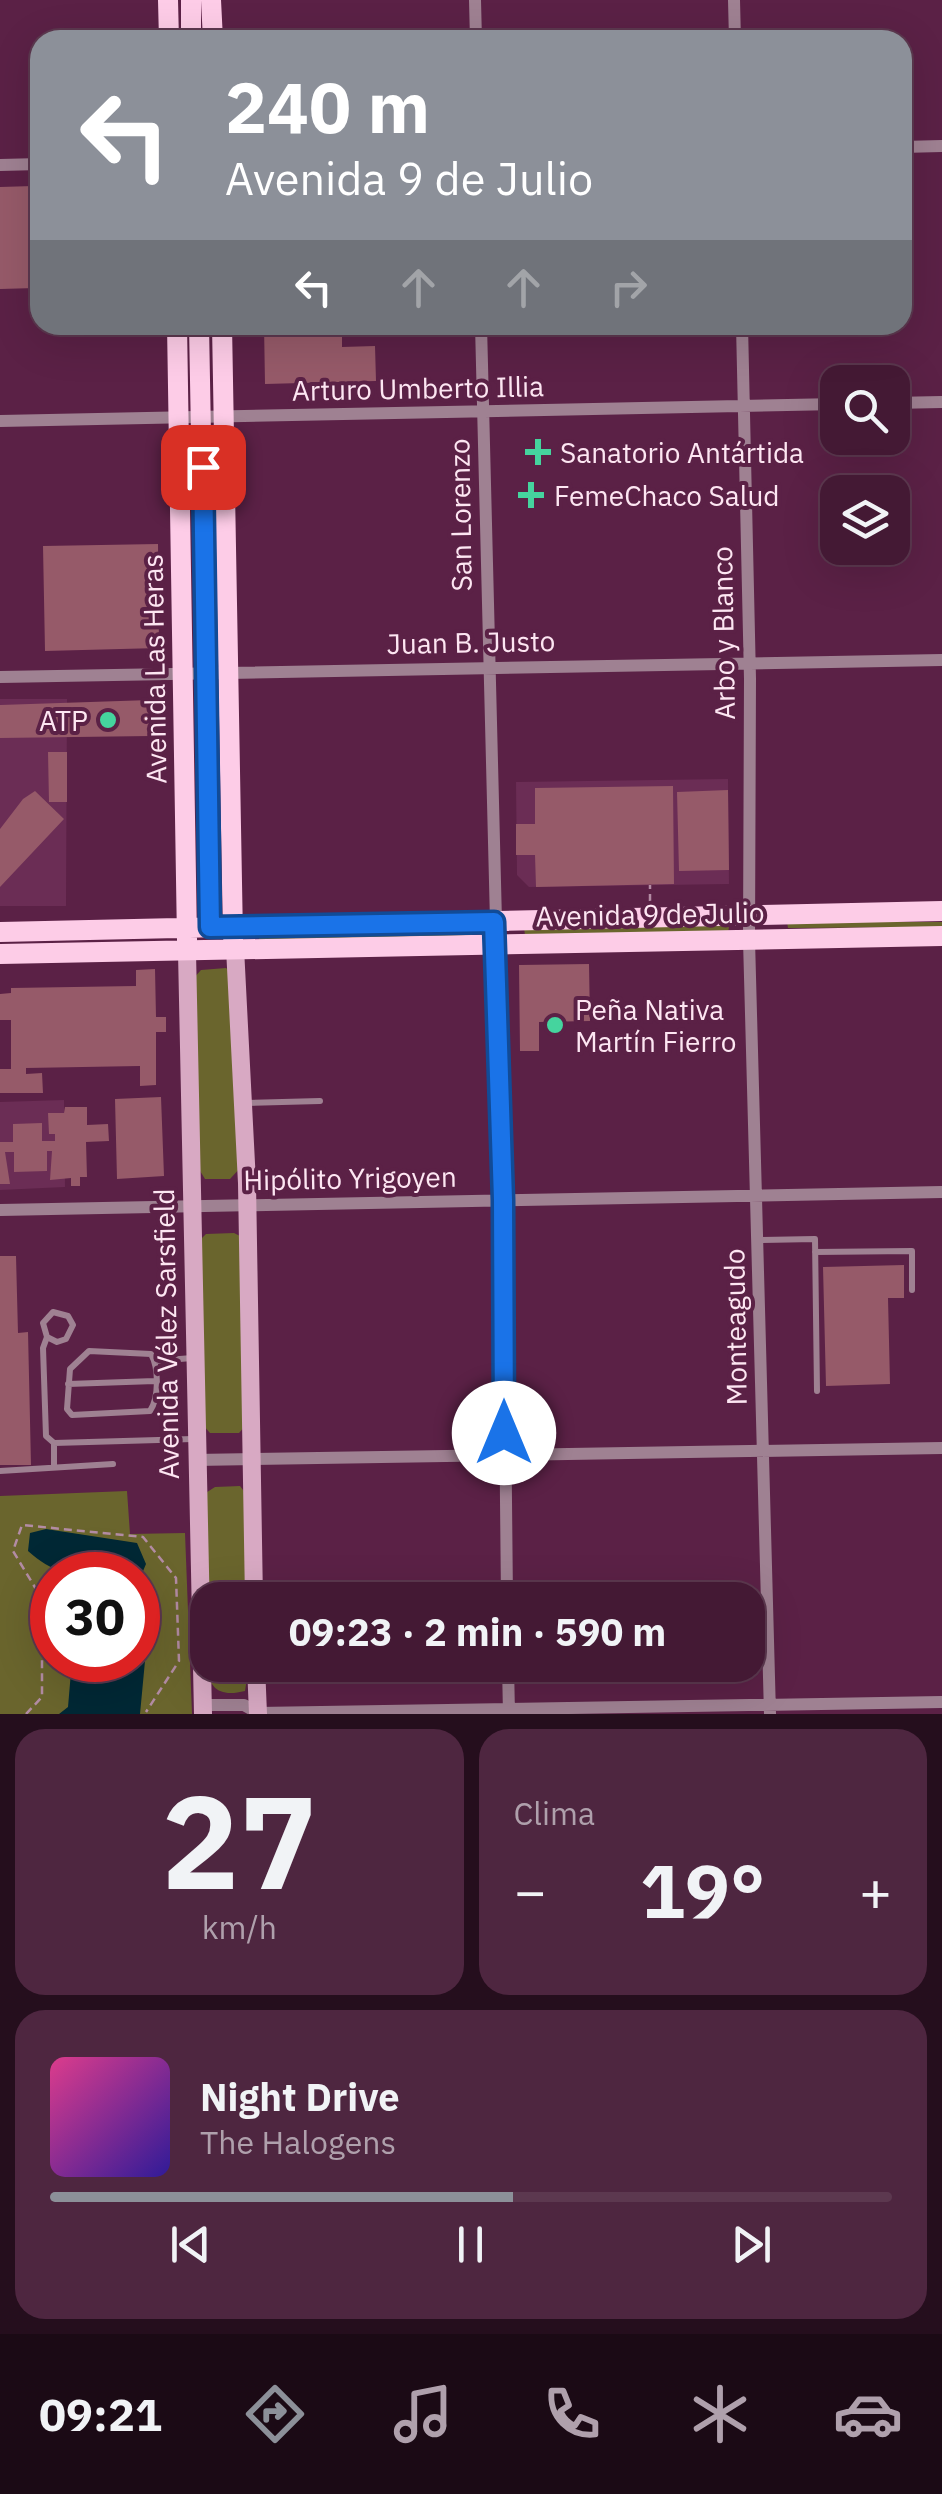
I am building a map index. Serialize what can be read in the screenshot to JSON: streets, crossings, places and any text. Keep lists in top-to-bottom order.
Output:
{
  "streets": {
    "main road": ["Avenida Las Heras", "Avenida 9 de Julio", "Avenida Vélez Sarsfield"],
    "street": [
      "Arturo Umberto Illia",
      "San Lorenzo",
      "Arbo y Blanco",
      "Juan B. Justo",
      "Hipólito Yrigoyen",
      "Monteagudo"
    ]
  },
  "crossings": [
    ["Arturo Umberto Illia", "San Lorenzo"],
    ["Arturo Umberto Illia", "Arbo y Blanco"],
    ["Arturo Umberto Illia", "Avenida Las Heras"],
    ["San Lorenzo", "Juan B. Justo"],
    ["San Lorenzo", "Avenida 9 de Julio"],
    ["San Lorenzo", "Hipólito Yrigoyen"],
    ["Arbo y Blanco", "Juan B. Justo"],
    ["Arbo y Blanco", "Avenida 9 de Julio"],
    ["Arbo y Blanco", "Monteagudo"],
    ["Juan B. Justo", "Avenida Las Heras"],
    ["Avenida Las Heras", "Avenida 9 de Julio"],
    ["Avenida Las Heras", "Avenida Vélez Sarsfield"],
    ["Avenida 9 de Julio", "Monteagudo"],
    ["Avenida 9 de Julio", "Avenida Vélez Sarsfield"],
    ["Hipólito Yrigoyen", "Monteagudo"],
    ["Hipólito Yrigoyen", "Avenida Vélez Sarsfield"]
  ],
  "places": {
    "health": ["Sanatorio Antártida", "FemeChaco Salud"],
    "other": ["ATP", "Peña Nativa Martín Fierro"]
  },
  "page": {
    "turn": ["240 m", "Avenida 9 de Julio"],
    "limit": "30",
    "trip": "09:23 · 2 min · 590 m",
    "tile": [
      ["27", "km/h"],
      "Clima"
    ],
    "heat": ["−", "19°", "+"],
    "song": ["Night Drive", "The Halogens"],
    "tabs": "09:21"
  }
}
